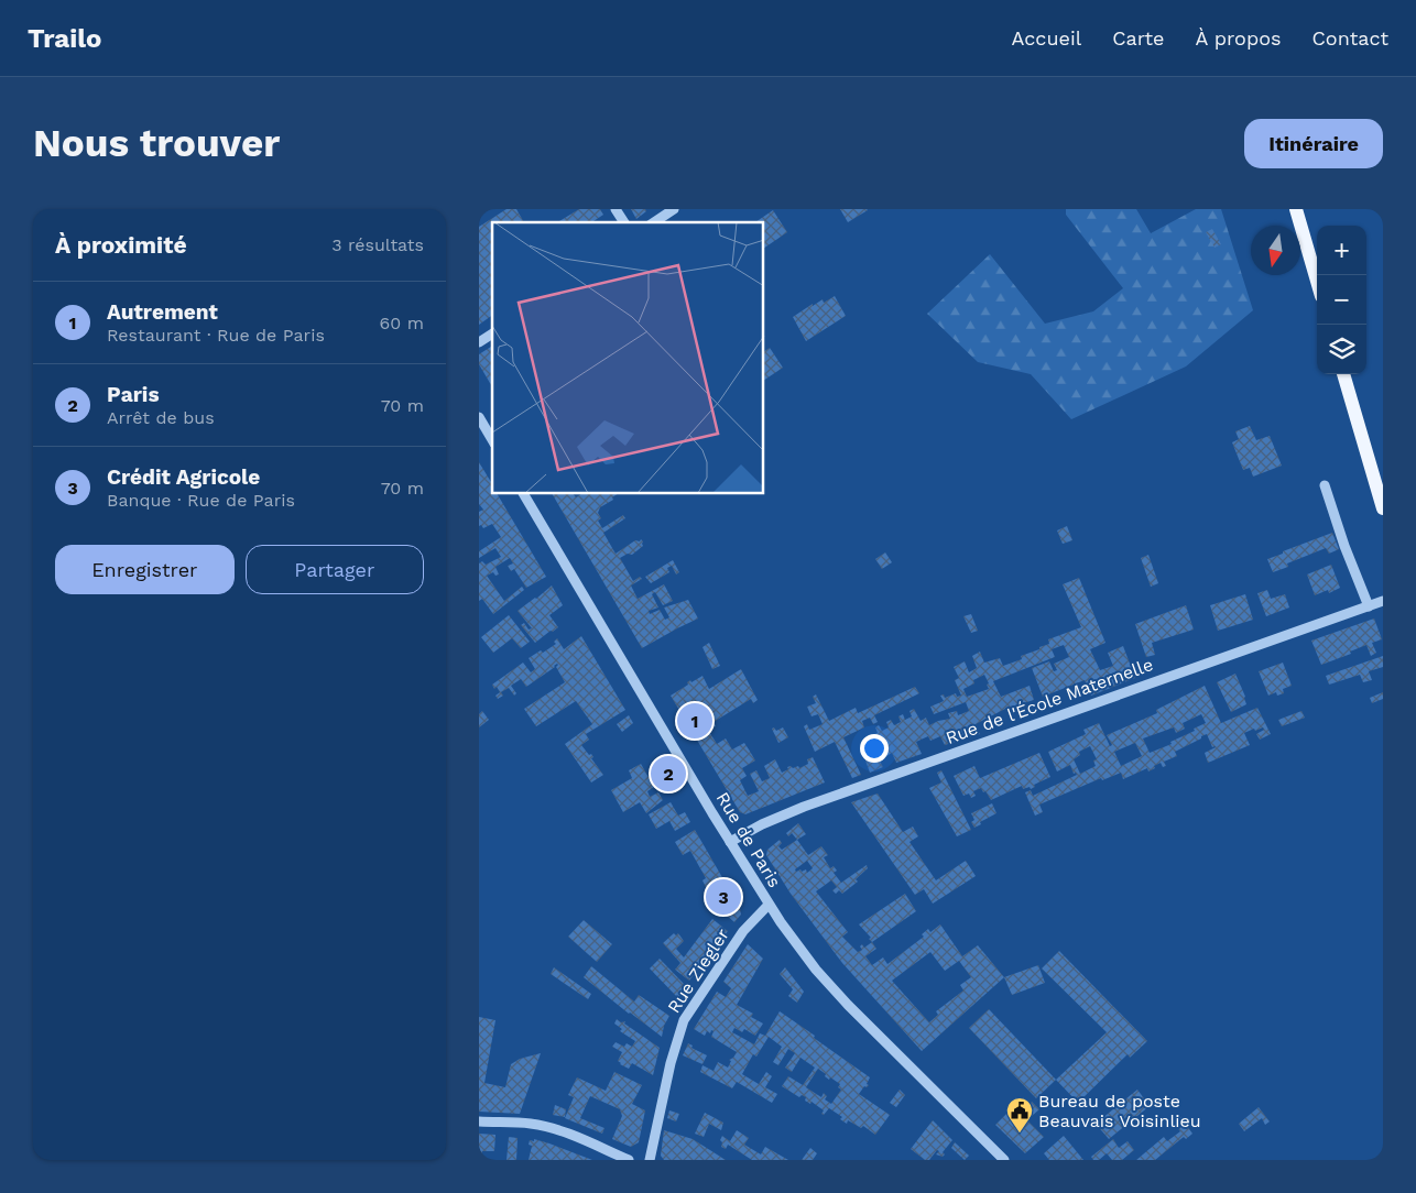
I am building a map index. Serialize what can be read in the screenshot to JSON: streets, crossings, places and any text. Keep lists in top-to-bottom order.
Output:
{
  "streets": {
    "street": ["Rue de l'École Maternelle", "Rue de Paris", "Rue Ziegler"]
  },
  "crossings": [
    ["Rue de l'École Maternelle", "Rue de Paris"],
    ["Rue de Paris", "Rue Ziegler"]
  ],
  "places": {
    "public building": ["Bureau de poste Beauvais Voisinlieu"]
  },
  "north": "bottom",
  "page": {
    "header": "Trailo",
    "nav": [
      "Accueil",
      "Carte",
      "À propos",
      "Contact"
    ],
    "buttons": [
      "Itinéraire",
      ["Enregistrer", "Partager"]
    ],
    "title": "Nous trouver",
    "heading": ["À proximité", "3 résultats"],
    "map_buttons": ["+", "−"],
    "list": [
      {
        "mark": "1",
        "name": "Autrement",
        "note": "Restaurant · Rue de Paris",
        "value": "60 m"
      },
      {
        "mark": "2",
        "name": "Paris",
        "note": "Arrêt de bus",
        "value": "70 m"
      },
      {
        "mark": "3",
        "name": "Crédit Agricole",
        "note": "Banque · Rue de Paris",
        "value": "70 m"
      }
    ],
    "pins": ["1", "2", "3"]
  }
}
